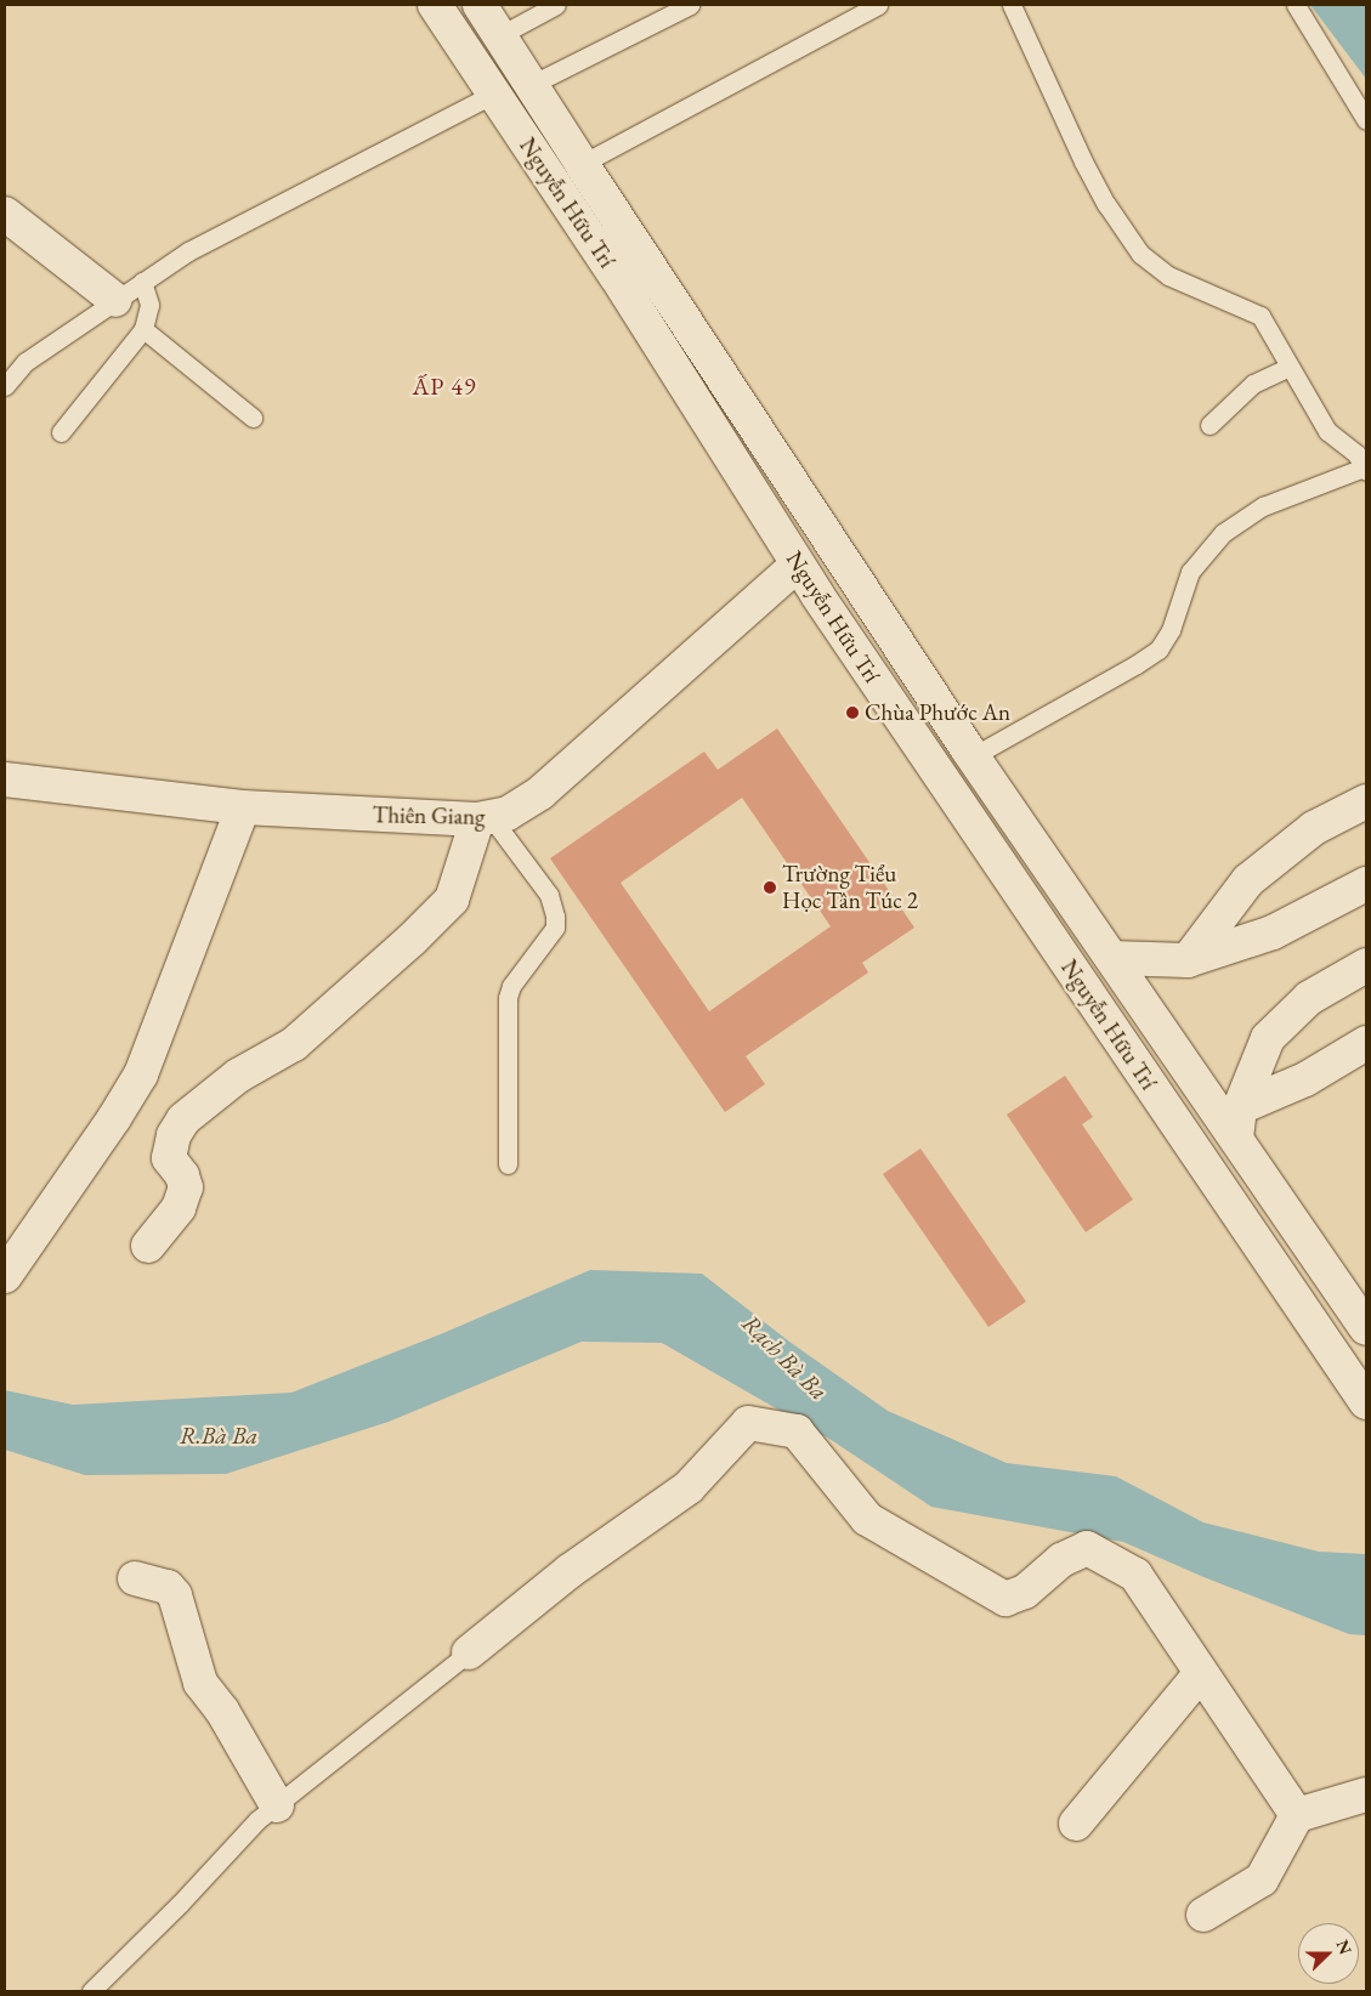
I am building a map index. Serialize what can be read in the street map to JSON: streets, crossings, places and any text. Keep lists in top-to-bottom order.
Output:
{
  "streets": {
    "street": ["Nguyễn Hữu Trí", "Thiên Giang"]
  },
  "crossings": [
    ["Nguyễn Hữu Trí", "Thiên Giang"]
  ],
  "districts": ["ẤP 49"],
  "water": ["Rạch Bà Ba", "R.Bà Ba"],
  "places": ["Chùa Phước An", "Trường Tiểu Học Tân Túc 2"],
  "north": "right"
}
